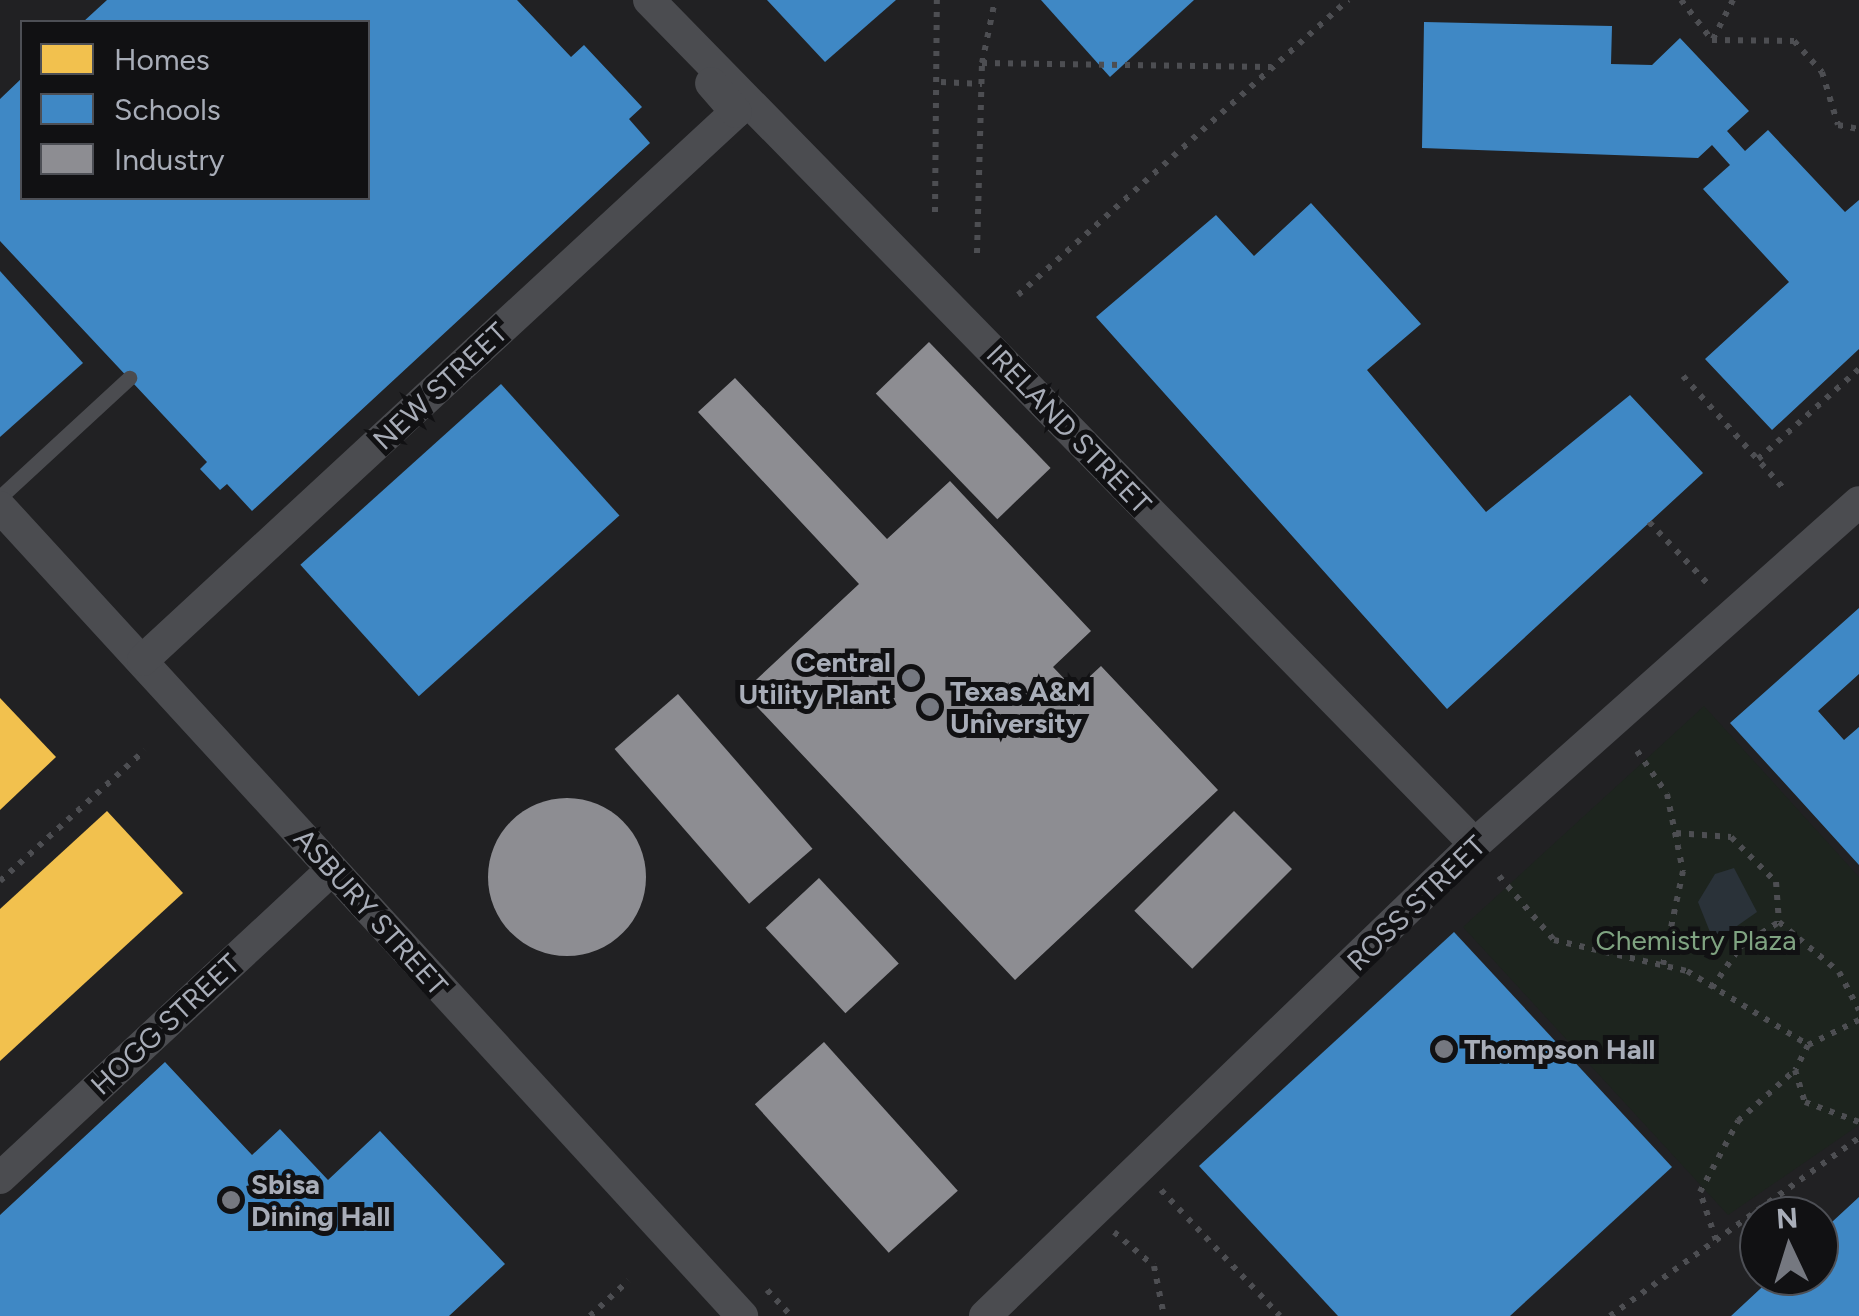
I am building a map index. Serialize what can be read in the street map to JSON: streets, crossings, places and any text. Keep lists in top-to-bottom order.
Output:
{
  "streets": {
    "street": [
      "NEW STREET",
      "IRELAND STREET",
      "ROSS STREET",
      "ASBURY STREET",
      "HOGG STREET"
    ]
  },
  "crossings": [
    ["NEW STREET", "IRELAND STREET"],
    ["NEW STREET", "ASBURY STREET"],
    ["IRELAND STREET", "ROSS STREET"],
    ["ASBURY STREET", "HOGG STREET"]
  ],
  "parks": ["Chemistry Plaza"],
  "places": [
    "Central Utility Plant",
    "Texas A&M University",
    "Thompson Hall",
    "Sbisa Dining Hall"
  ],
  "legend": ["Homes", "Schools", "Industry"],
  "north": "top"
}
